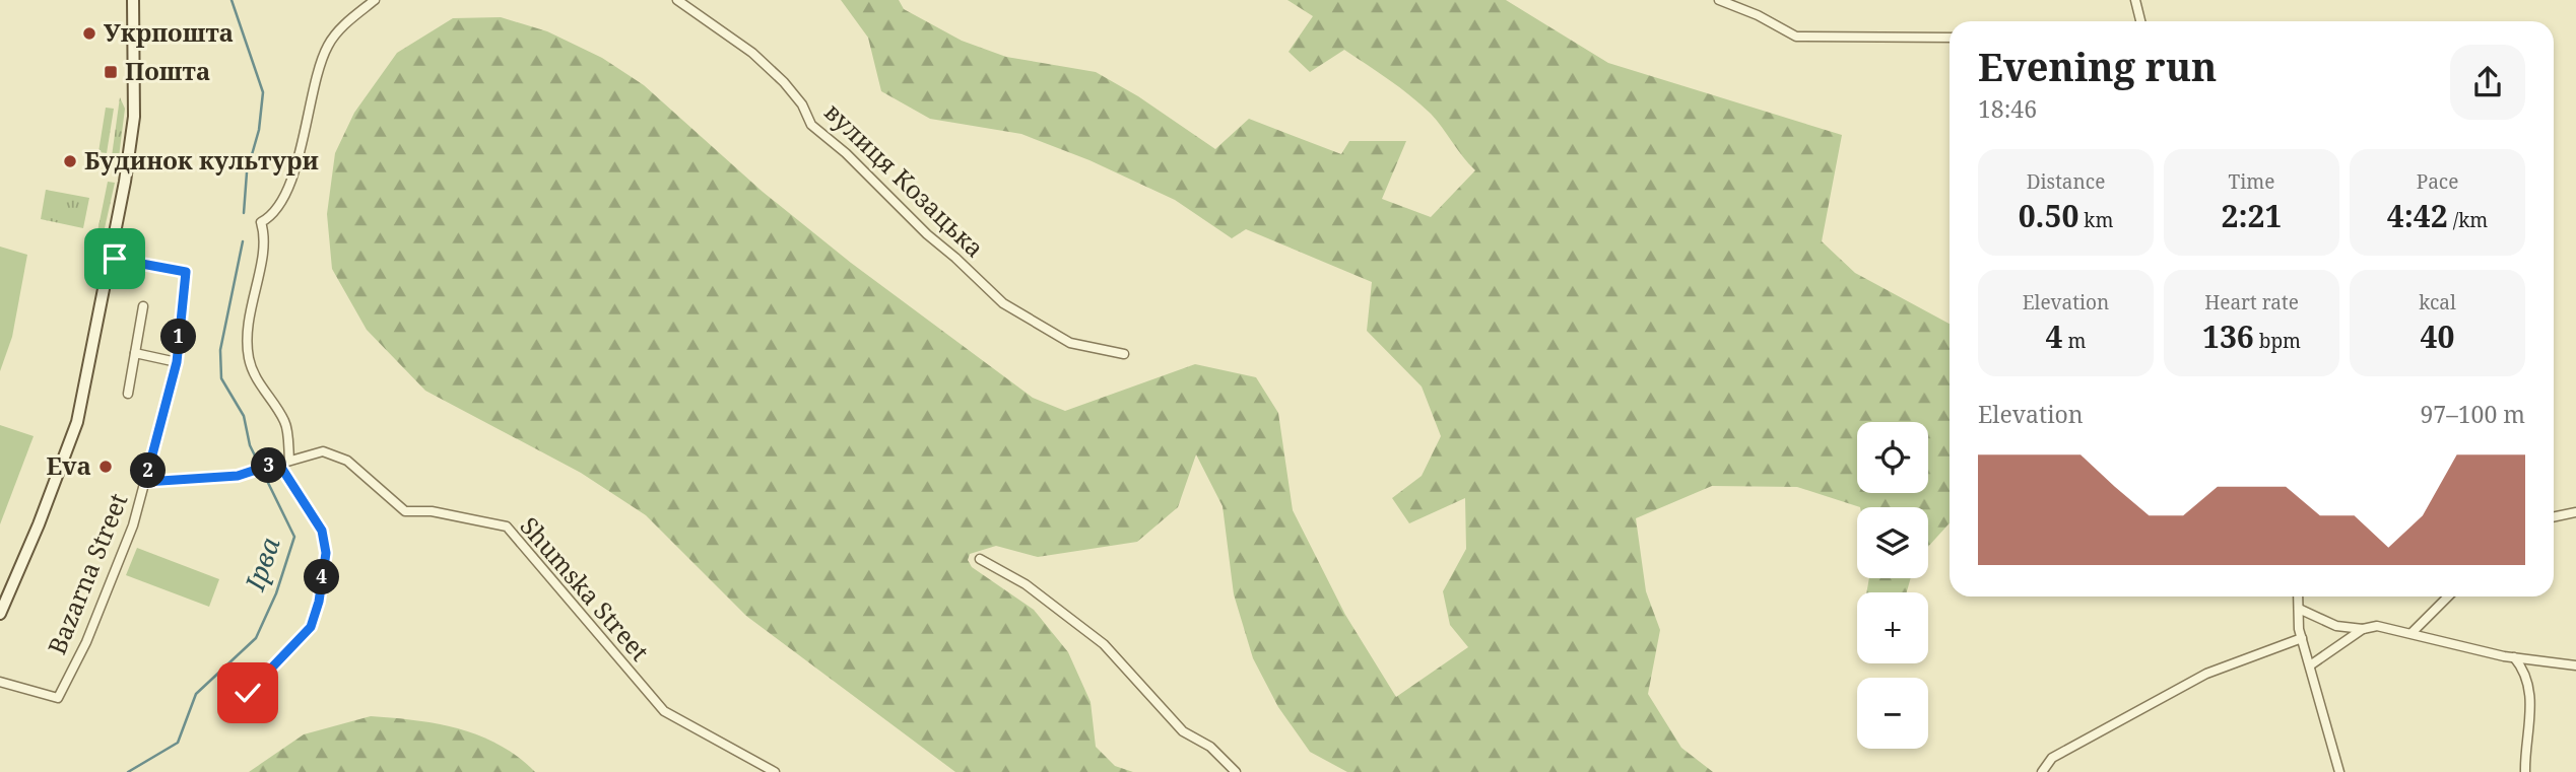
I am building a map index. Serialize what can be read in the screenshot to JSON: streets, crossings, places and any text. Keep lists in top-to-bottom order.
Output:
{
  "streets": {
    "street": ["вулиця Козацька", "Bazarna Street", "Shumska Street"]
  },
  "crossings": [
    ["Bazarna Street", "Shumska Street"]
  ],
  "water": ["Ірва"],
  "places": {
    "other": ["Укрпошта", "Будинок культури", "Eva"],
    "transit": ["Пошта"]
  },
  "page": {
    "heading": ["Evening run", "18:46"],
    "stats": [
      ["Distance", "0.50 km"],
      ["Time", "2:21"],
      ["Pace", "4:42 /km"],
      ["Elevation", "4 m"],
      ["Heart rate", "136 bpm"],
      ["kcal", "40"]
    ],
    "pins": [
      "1",
      "3",
      "2",
      "4"
    ],
    "chart": ["Elevation", "97–100 m"],
    "map_buttons": ["+", "−"]
  }
}
